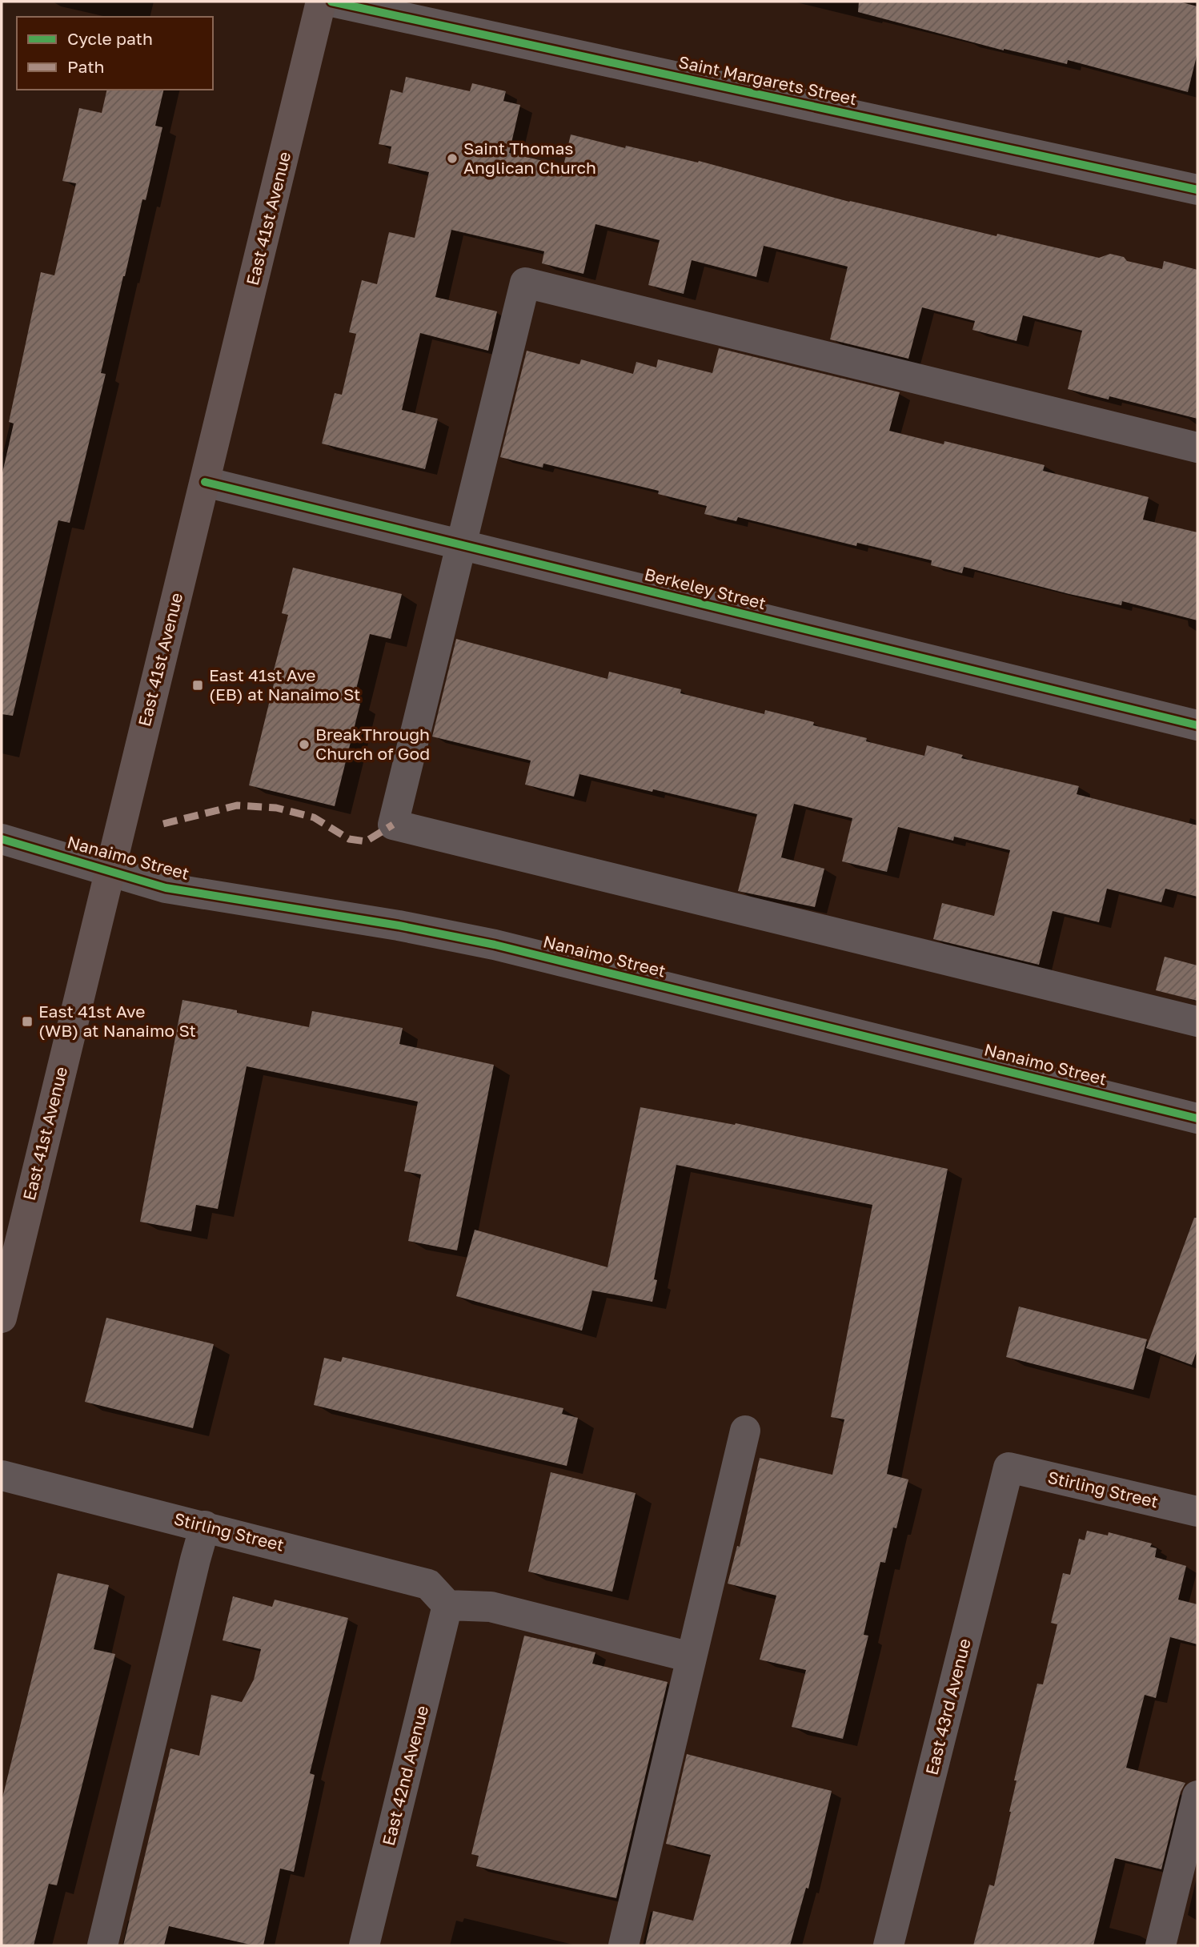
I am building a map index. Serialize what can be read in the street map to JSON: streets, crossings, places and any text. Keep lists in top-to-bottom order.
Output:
{
  "streets": {
    "main road": ["East 41st Avenue"],
    "street": [
      "Saint Margarets Street",
      "Berkeley Street",
      "Nanaimo Street",
      "Stirling Street",
      "East 43rd Avenue",
      "East 42nd Avenue"
    ]
  },
  "crossings": [
    ["East 41st Avenue", "Berkeley Street"],
    ["East 41st Avenue", "Nanaimo Street"],
    ["Stirling Street", "East 43rd Avenue"],
    ["Stirling Street", "East 42nd Avenue"]
  ],
  "places": {
    "other": ["Saint Thomas Anglican Church", "BreakThrough Church of God"],
    "transit": ["East 41st Ave (EB) at Nanaimo St", "East 41st Ave (WB) at Nanaimo St"]
  },
  "legend": ["Cycle path", "Path"]
}
